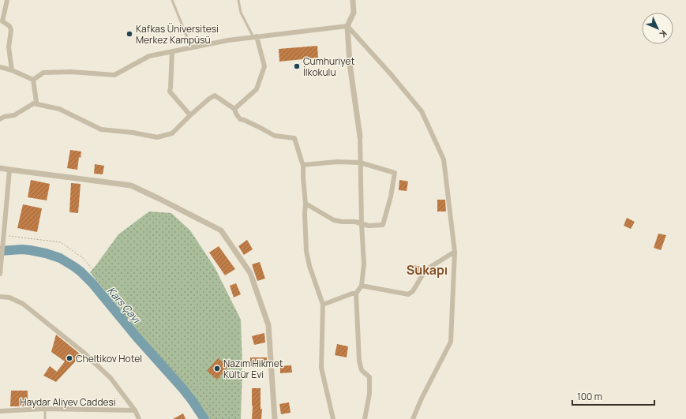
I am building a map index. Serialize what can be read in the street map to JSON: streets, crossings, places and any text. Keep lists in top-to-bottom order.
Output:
{
  "streets": {
    "street": ["Haydar Aliyev Caddesi"]
  },
  "districts": ["Sukapı"],
  "water": ["Kars Çayı"],
  "places": [
    "Kafkas Üniversitesi Merkez Kampüsü",
    "Cumhuriyet İlkokulu",
    "Cheltikov Hotel",
    "Nazım Hikmet Kültür Evi"
  ],
  "scale_bar": "100 m",
  "north": "bottom right"
}
